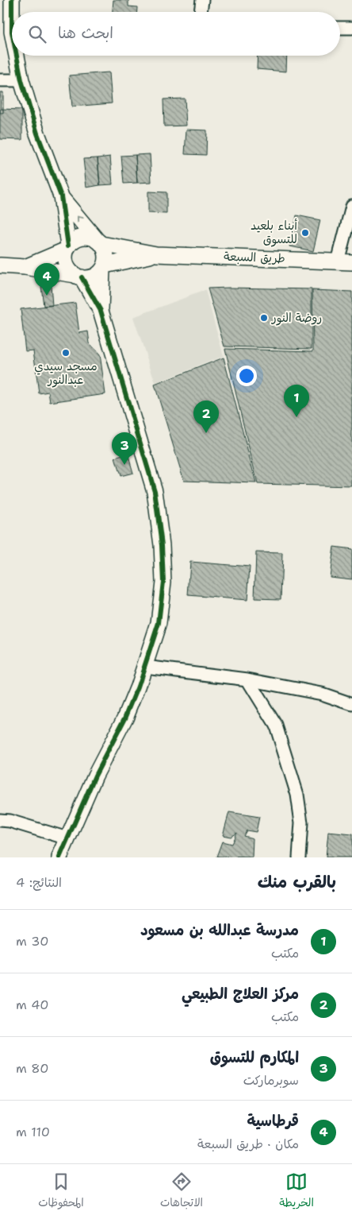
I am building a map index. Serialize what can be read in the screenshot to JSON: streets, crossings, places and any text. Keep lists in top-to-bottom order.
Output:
{
  "streets": {
    "street": ["طريق السبعة"]
  },
  "places": ["أبناء بلعيد للتسوق", "روضة النور", "مسجد سيدي عبدالنور"],
  "page": {
    "search": "ابحث هنا",
    "pins": [
      "4",
      "1",
      "2",
      "3"
    ],
    "heading": ["بالقرب منك", "النتائج: 4"],
    "list": [
      {
        "mark": "1",
        "name": "مدرسة عبدالله بن مسعود",
        "note": "مكتب",
        "value": "30 m"
      },
      {
        "mark": "2",
        "name": "مركز العلاج الطبيعي",
        "note": "مكتب",
        "value": "40 m"
      },
      {
        "mark": "3",
        "name": "المكارم للتسوق",
        "note": "سوبرماركت",
        "value": "80 m"
      },
      {
        "mark": "4",
        "name": "قرطاسية",
        "note": "مكان · طريق السبعة",
        "value": "110 m"
      }
    ],
    "nav": ["الخريطة", "الاتجاهات", "المحفوظات"]
  }
}
